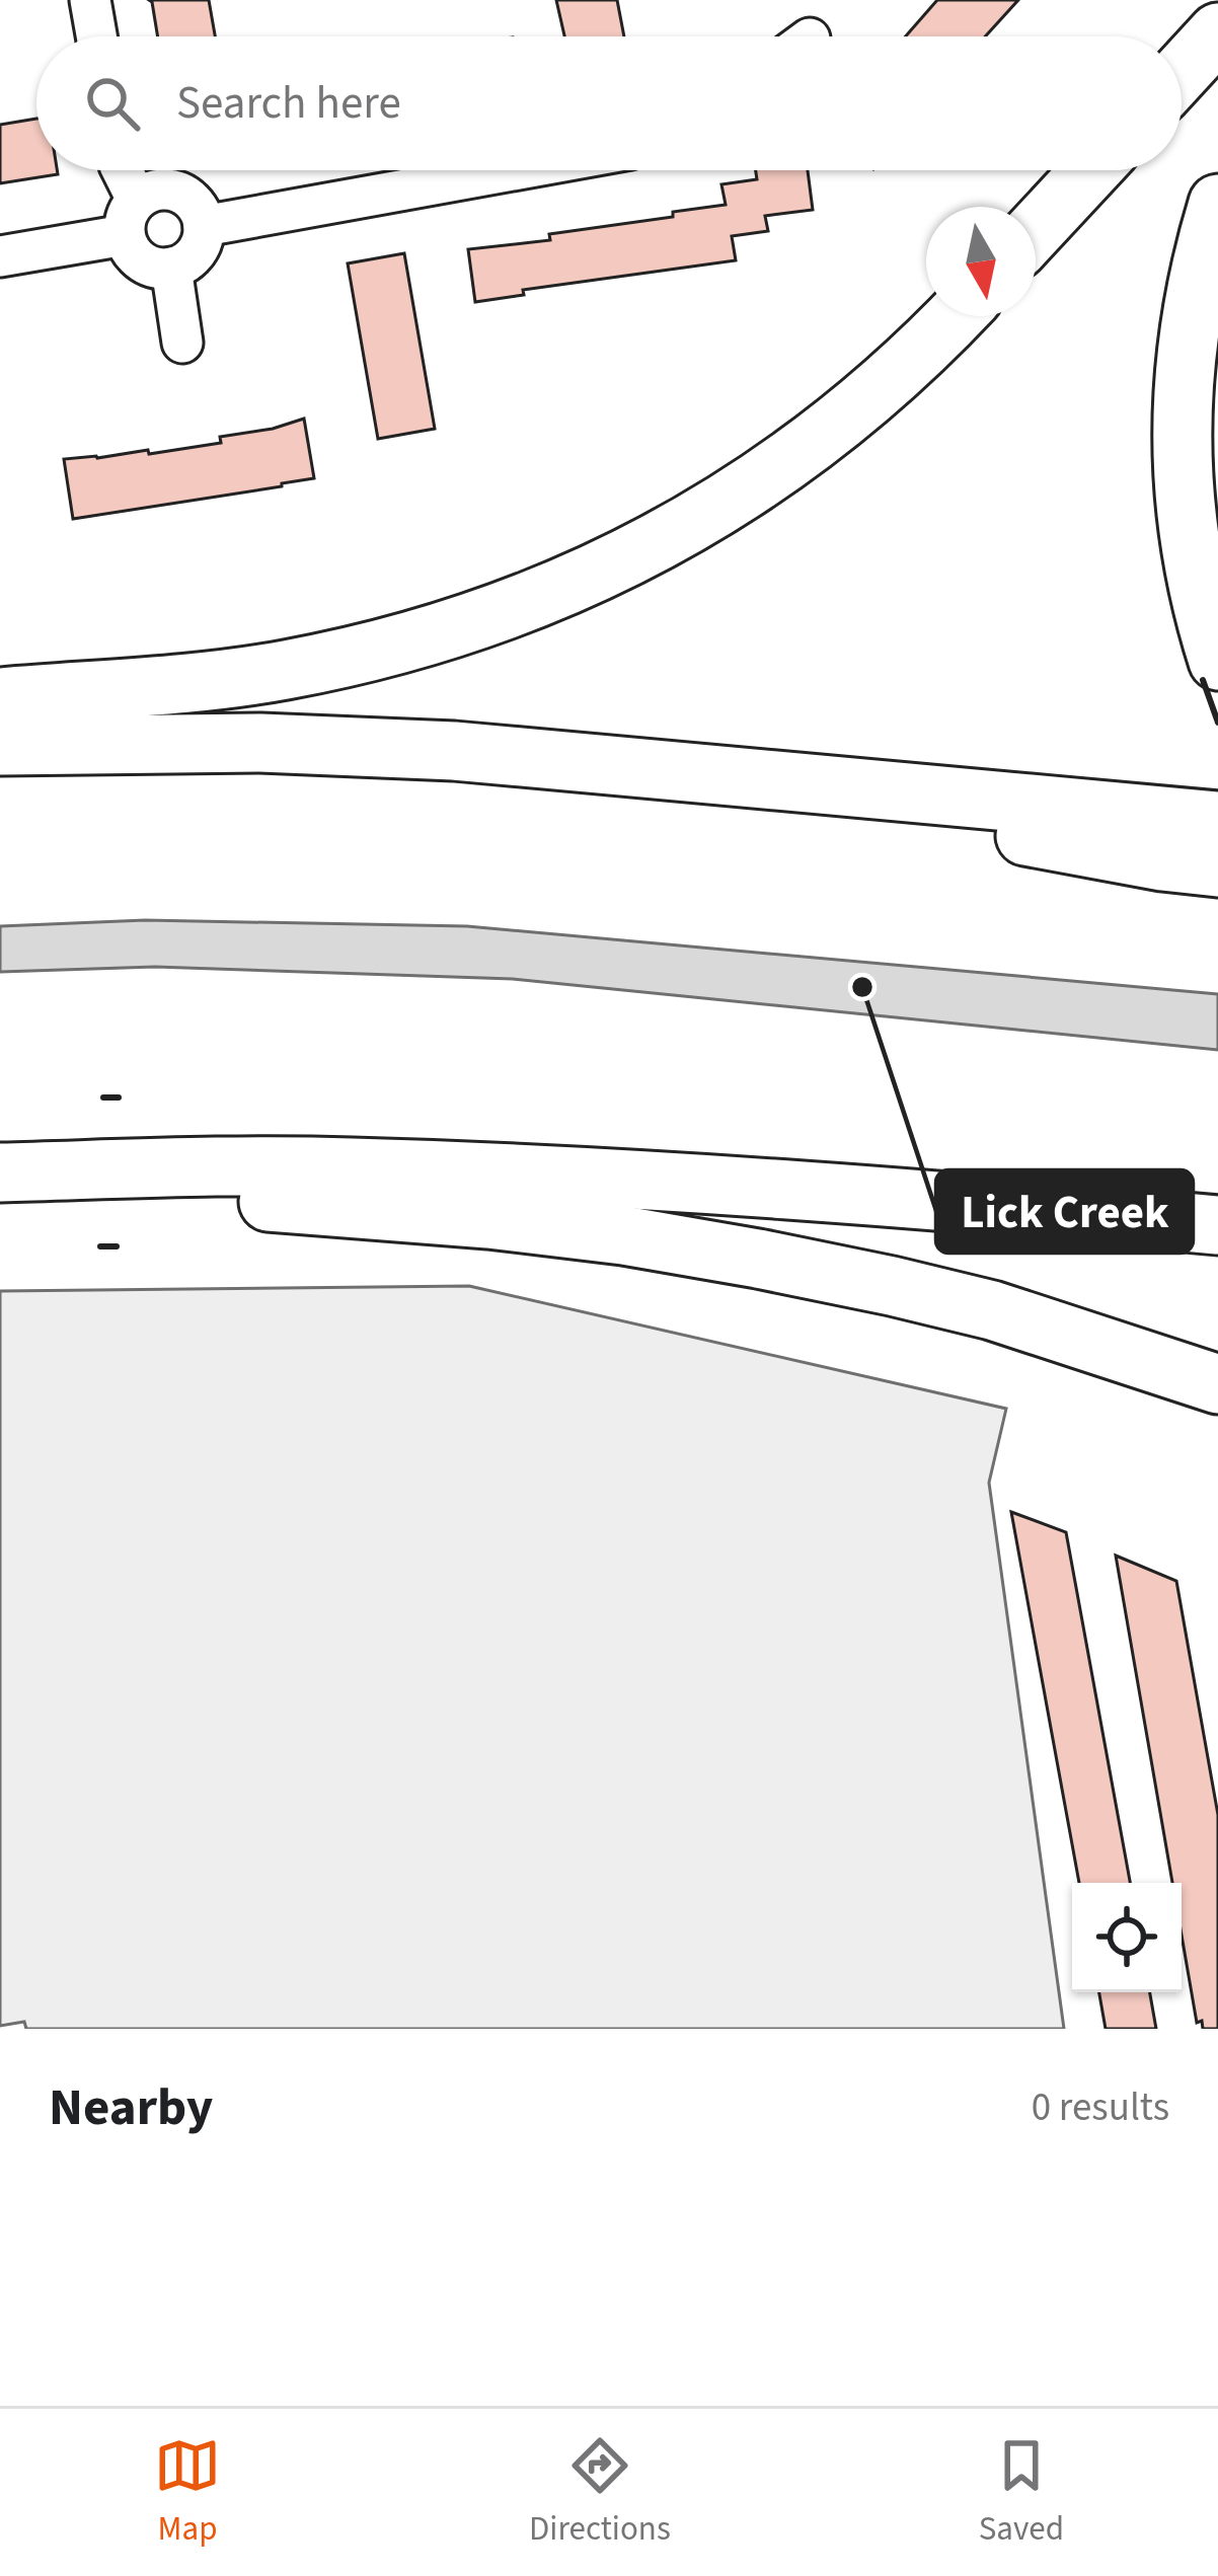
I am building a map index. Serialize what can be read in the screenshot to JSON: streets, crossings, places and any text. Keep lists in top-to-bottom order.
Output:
{
  "places": ["Lick Creek"],
  "north": "bottom",
  "page": {
    "search": "Search here",
    "heading": ["Nearby", "0 results"],
    "nav": ["Map", "Directions", "Saved"]
  }
}
